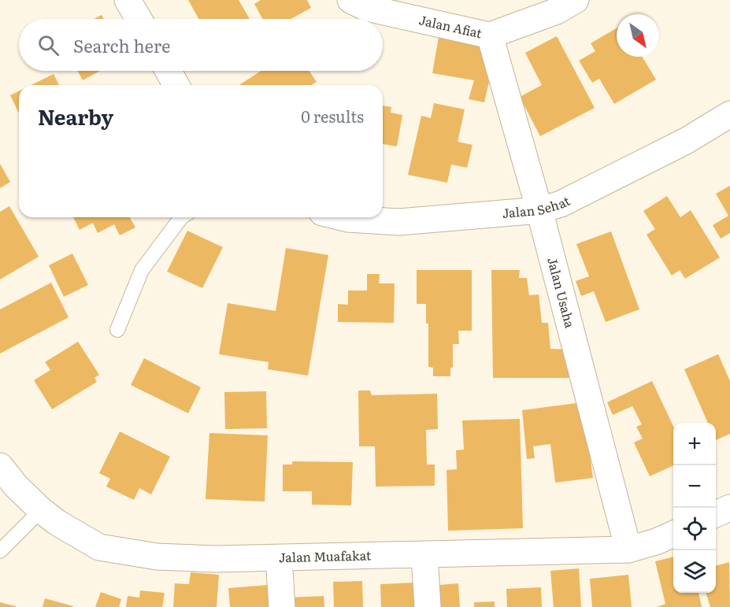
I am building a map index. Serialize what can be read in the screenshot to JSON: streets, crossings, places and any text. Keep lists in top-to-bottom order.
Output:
{
  "streets": {
    "street": [
      "Jalan Afiat",
      "Jalan Sehat",
      "Jalan Usaha",
      "Jalan Muafakat"
    ]
  },
  "crossings": [
    ["Jalan Afiat", "Jalan Usaha"],
    ["Jalan Sehat", "Jalan Usaha"],
    ["Jalan Usaha", "Jalan Muafakat"]
  ],
  "north": "bottom right",
  "page": {
    "search": "Search here",
    "heading": ["Nearby", "0 results"],
    "map_buttons": ["+", "−"]
  }
}
